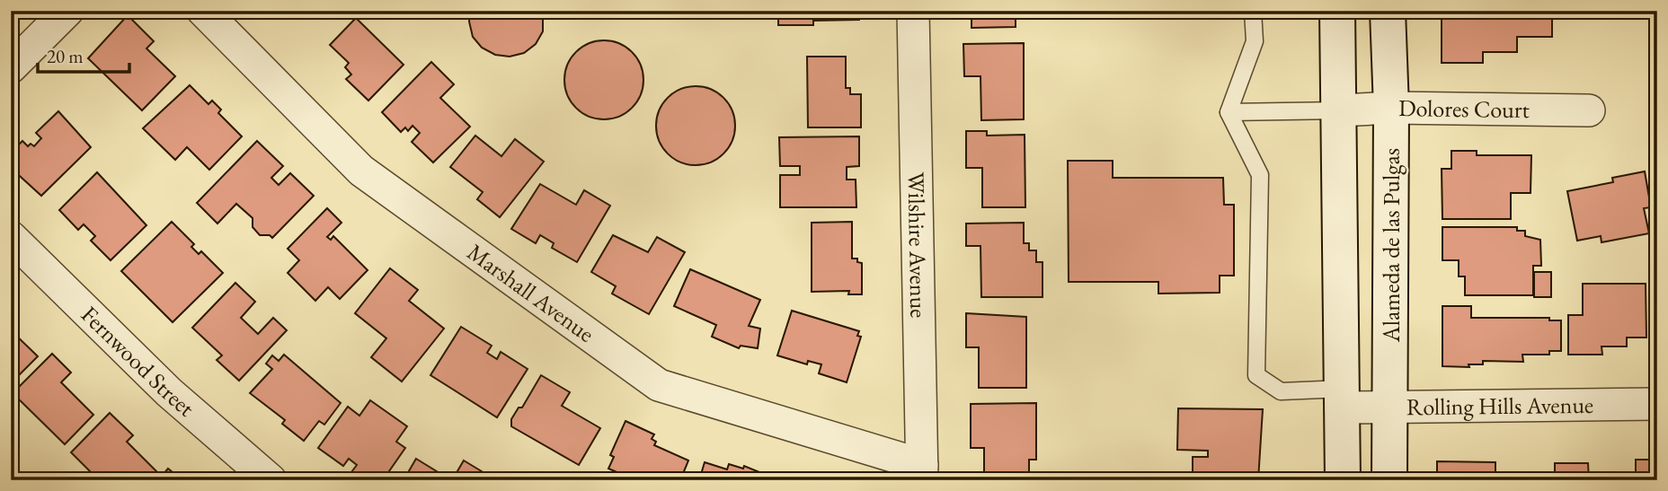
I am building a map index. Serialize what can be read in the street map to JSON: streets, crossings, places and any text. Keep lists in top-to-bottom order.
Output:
{
  "streets": {
    "main road": ["Alameda de las Pulgas"],
    "street": [
      "Dolores Court",
      "Wilshire Avenue",
      "Marshall Avenue",
      "Fernwood Street",
      "Rolling Hills Avenue"
    ]
  },
  "crossings": [
    ["Dolores Court", "Alameda de las Pulgas"],
    ["Alameda de las Pulgas", "Rolling Hills Avenue"],
    ["Wilshire Avenue", "Marshall Avenue"]
  ],
  "scale_bar": "20 m"
}
